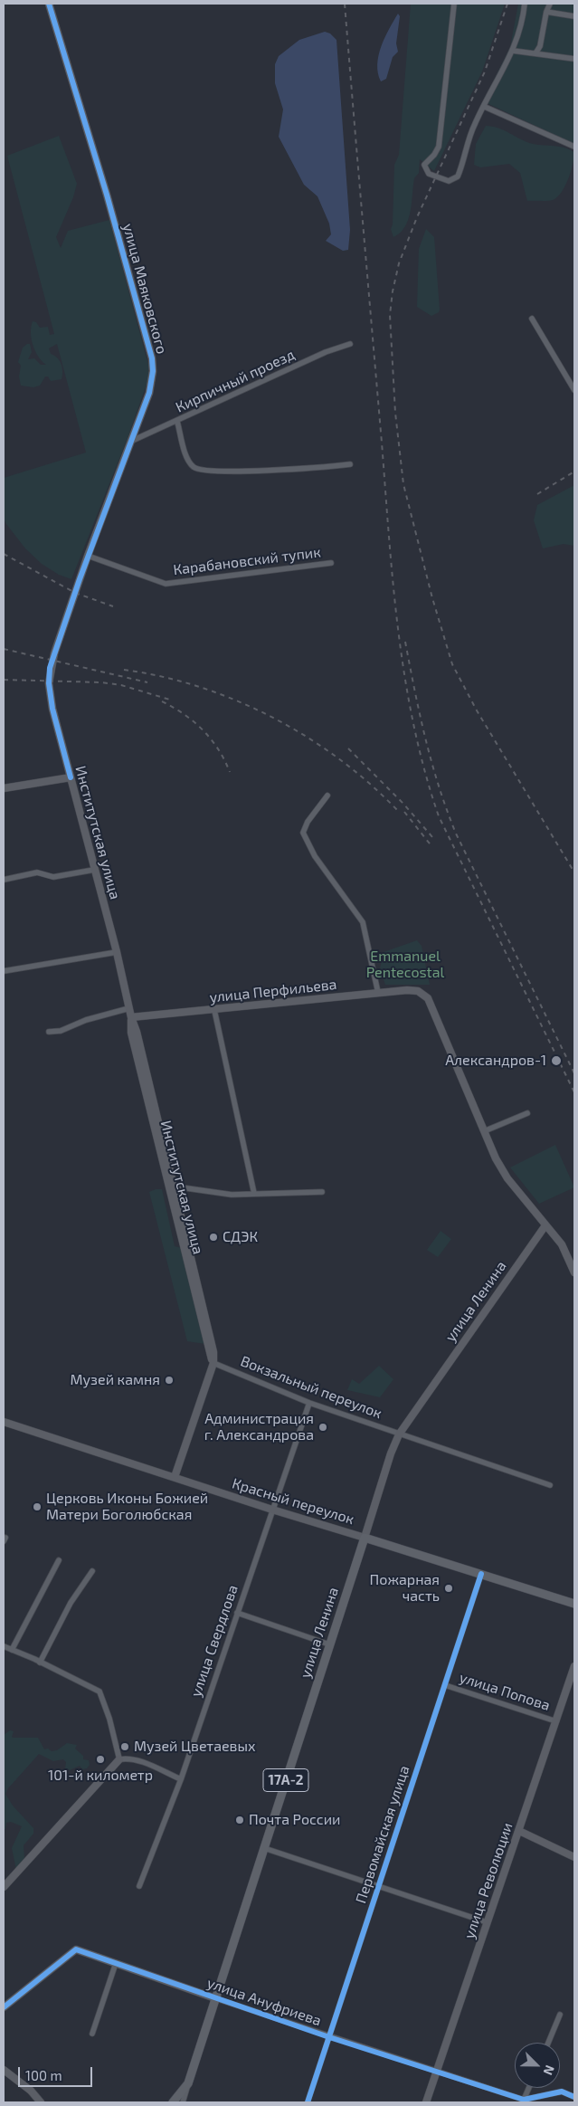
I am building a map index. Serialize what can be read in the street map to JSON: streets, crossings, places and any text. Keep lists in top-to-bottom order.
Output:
{
  "streets": {
    "main road": [
      "улица Маяковского",
      "Институтская улица",
      "улица Перфильева",
      "улица Ленина",
      "Красный переулок",
      "17А-2",
      "улица Революции",
      "улица Ануфриева"
    ],
    "street": [
      "Кирпичный проезд",
      "Карабановский тупик",
      "Вокзальный переулок",
      "улица Свердлова",
      "улица Попова",
      "Первомайская улица"
    ]
  },
  "crossings": [
    ["улица Маяковского", "Кирпичный проезд"],
    ["улица Маяковского", "Карабановский тупик"],
    ["улица Маяковского", "Институтская улица"],
    ["Институтская улица", "улица Перфильева"],
    ["Институтская улица", "Вокзальный переулок"],
    ["Институтская улица", "Красный переулок"],
    ["улица Ленина", "Вокзальный переулок"],
    ["улица Ленина", "Красный переулок"],
    ["улица Ленина", "17А-2"],
    ["улица Ленина", "улица Ануфриева"],
    ["Вокзальный переулок", "улица Свердлова"],
    ["Красный переулок", "улица Свердлова"],
    ["Красный переулок", "Первомайская улица"],
    ["улица Попова", "Первомайская улица"],
    ["улица Попова", "улица Революции"],
    ["Первомайская улица", "улица Ануфриева"],
    ["улица Революции", "улица Ануфриева"]
  ],
  "parks": ["Emmanuel Pentecostal"],
  "places": [
    "Александров-1",
    "СДЭК",
    "Музей камня",
    "Администрация г. Александрова",
    "Церковь Иконы Божией Матери Боголюбская",
    "Пожарная часть",
    "Музей Цветаевых",
    "101-й километр",
    "Почта России"
  ],
  "scale_bar": "100 m",
  "north": "bottom right"
}
